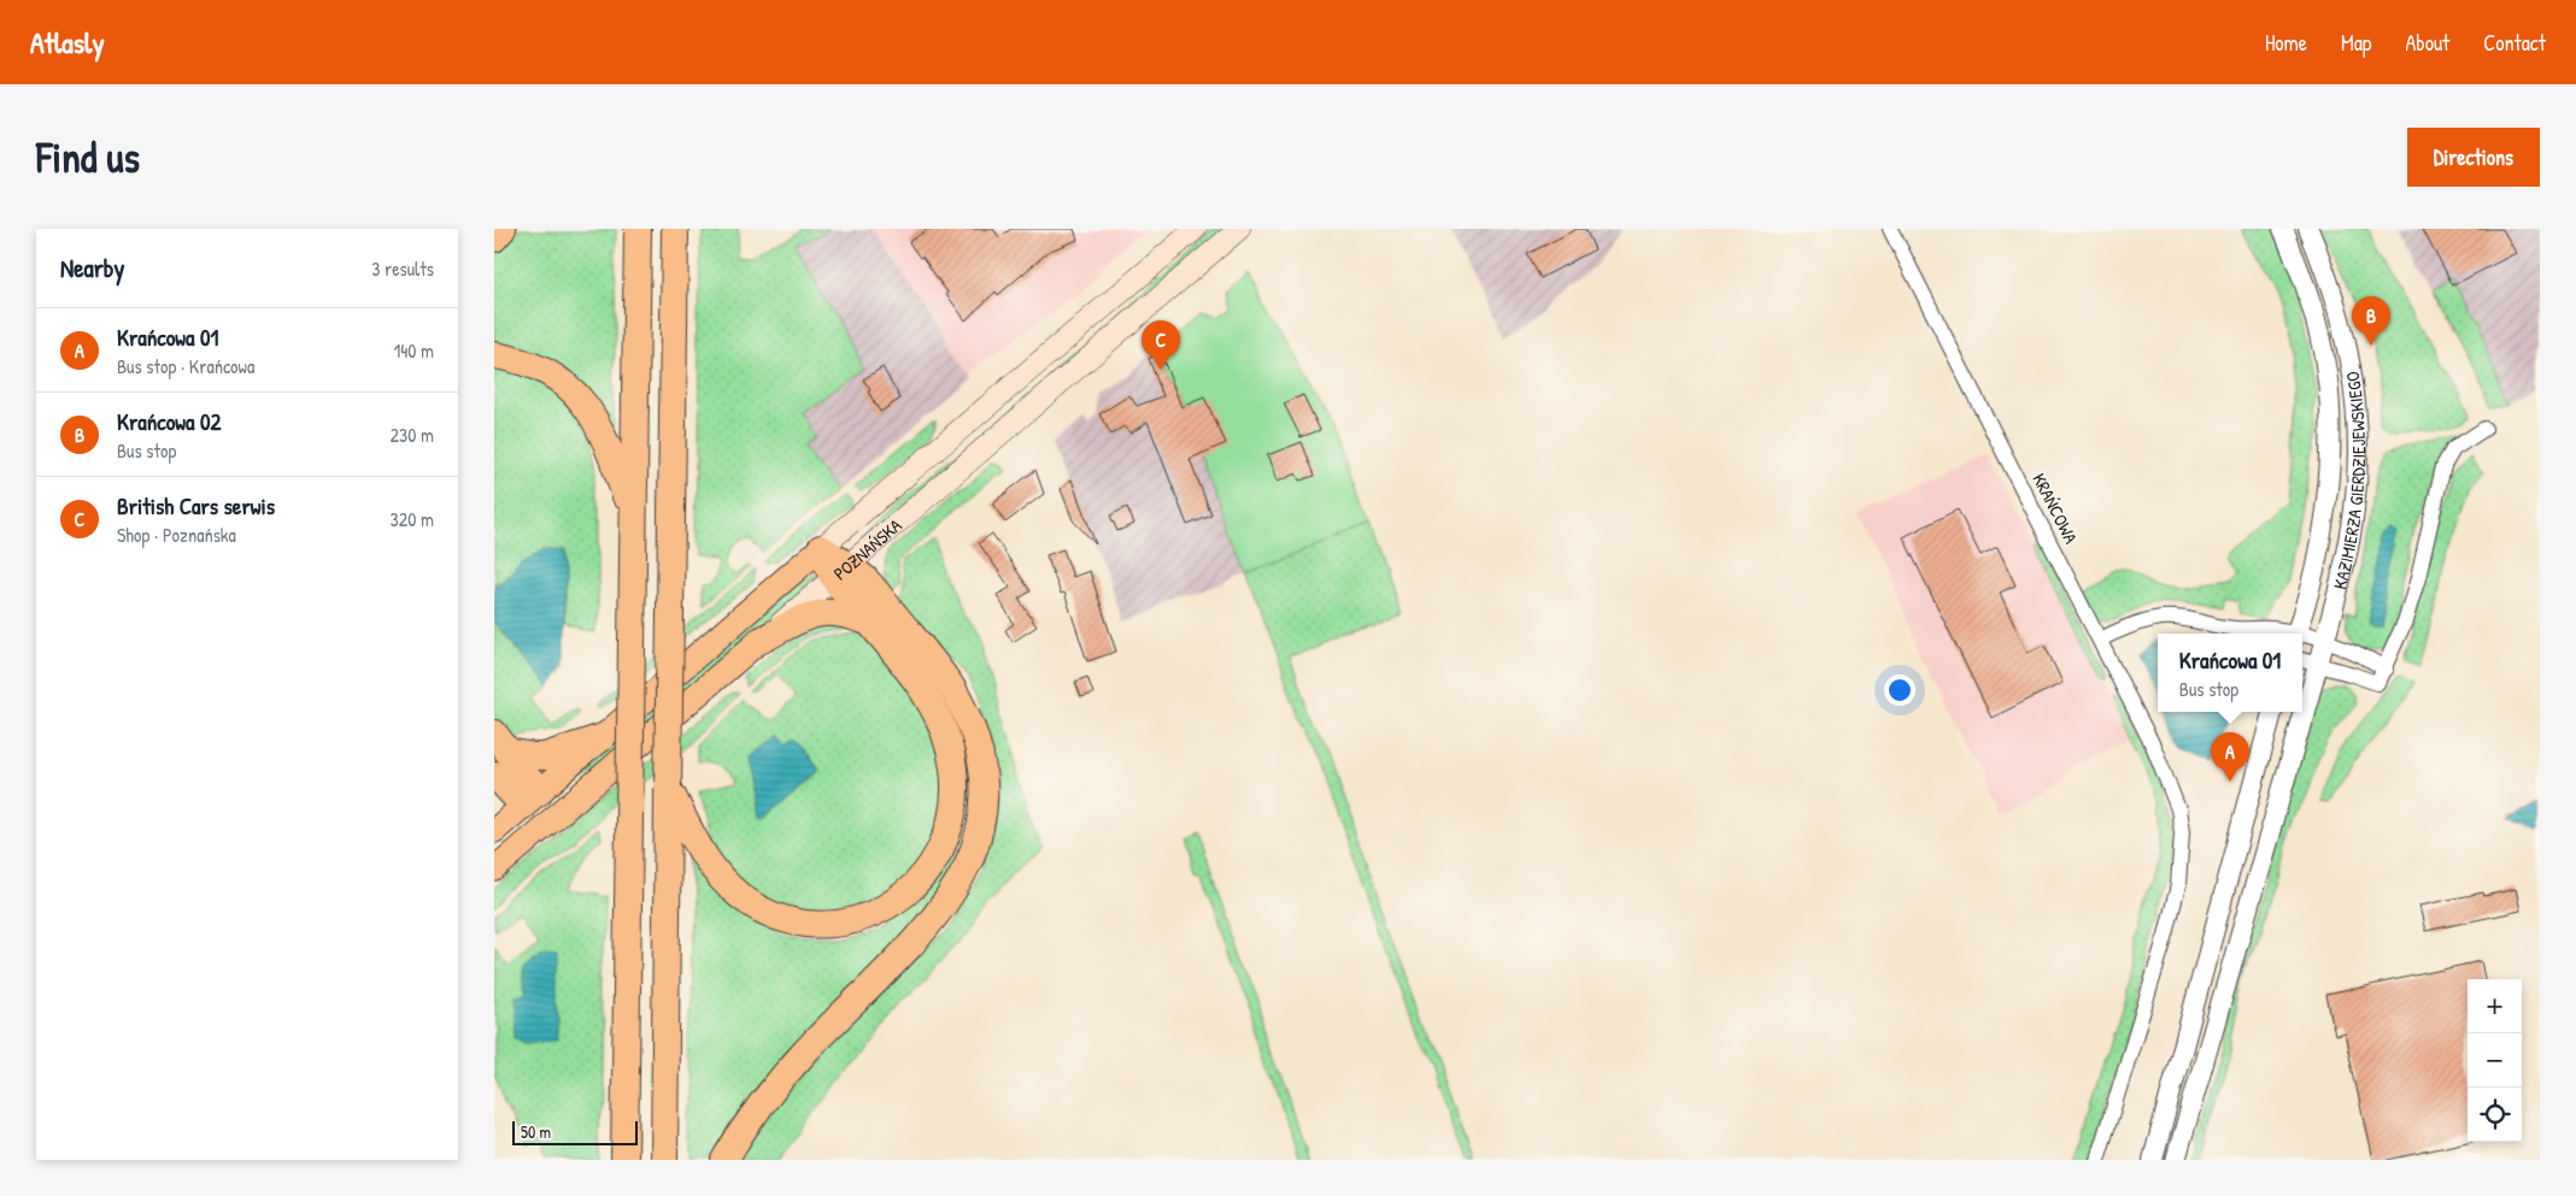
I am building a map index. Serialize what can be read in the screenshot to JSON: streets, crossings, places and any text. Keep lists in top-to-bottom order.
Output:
{
  "streets": {
    "main road": ["POZNAŃSKA"],
    "street": ["KAZIMIERZA GIERDZIEJEWSKIEGO", "KRAŃCOWA"]
  },
  "scale_bar": "50 m",
  "page": {
    "header": "Atlasly",
    "nav": [
      "Home",
      "Map",
      "About",
      "Contact"
    ],
    "buttons": "Directions",
    "title": "Find us",
    "heading": ["Nearby", "3 results"],
    "pins": ["B", "C", "A"],
    "list": [
      {
        "mark": "A",
        "name": "Krańcowa 01",
        "note": "Bus stop · Krańcowa",
        "value": "140 m"
      },
      {
        "mark": "B",
        "name": "Krańcowa 02",
        "note": "Bus stop",
        "value": "230 m"
      },
      {
        "mark": "C",
        "name": "British Cars serwis",
        "note": "Shop · Poznańska",
        "value": "320 m"
      }
    ],
    "popup": ["Krańcowa 01", "Bus stop"],
    "map_buttons": ["+", "−"],
    "scale": "50 m"
  }
}
